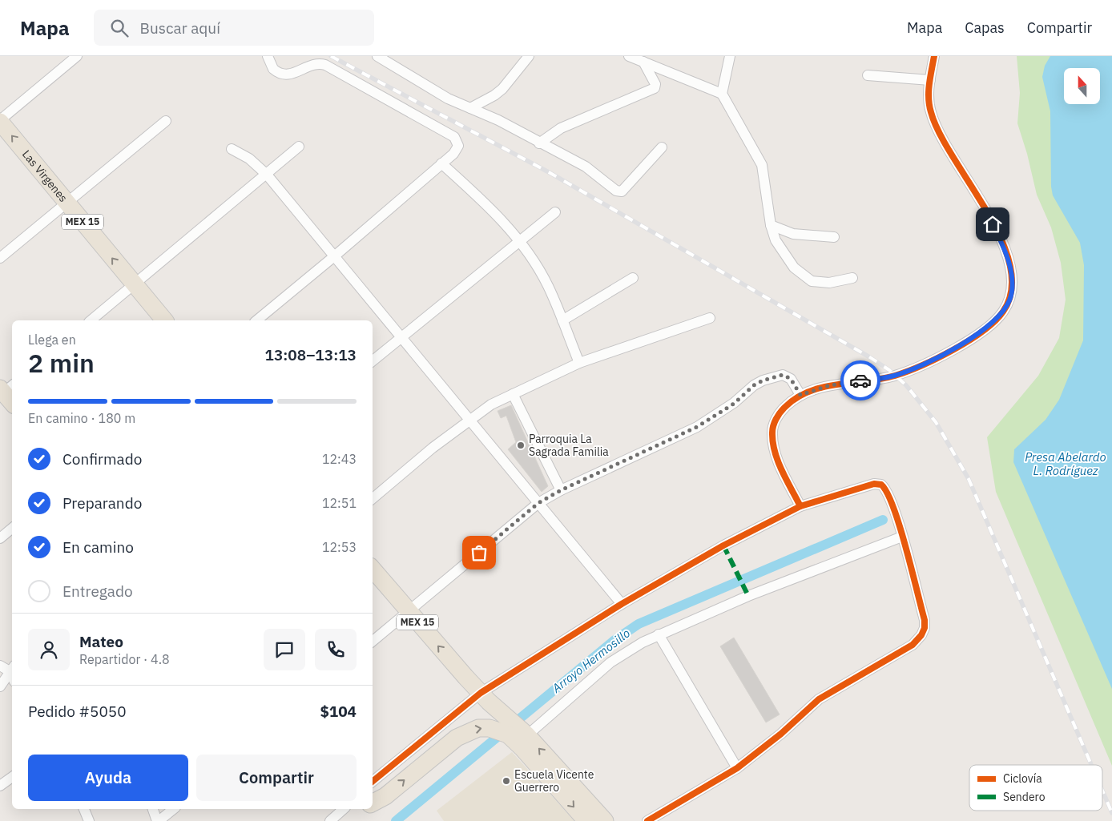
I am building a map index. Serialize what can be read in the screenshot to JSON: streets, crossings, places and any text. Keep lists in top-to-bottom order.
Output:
{
  "streets": {
    "highway": ["Las Virgenes", "MEX 15"]
  },
  "one_way": ["Las Virgenes"],
  "water": ["Presa Abelardo L. Rodríguez", "Arroyo Hermosillo"],
  "places": ["Parroquia La Sagrada Familia", "Escuela Vicente Guerrero"],
  "legend": ["Ciclovía", "Sendero"],
  "north": "top",
  "page": {
    "header": "Mapa",
    "search": "Buscar aquí",
    "nav": ["Mapa", "Capas", "Compartir"],
    "heading": ["2 min", "Llega en", "13:08–13:13"],
    "panel": [
      "Mateo",
      "Repartidor · 4.8",
      "Pedido #5050",
      "$104"
    ],
    "bar": "En camino · 180 m",
    "list": [
      ["Confirmado", "12:43"],
      ["Preparando", "12:51"],
      ["En camino", "12:53"],
      "Entregado"
    ],
    "buttons": ["Ayuda", "Compartir"]
  }
}
